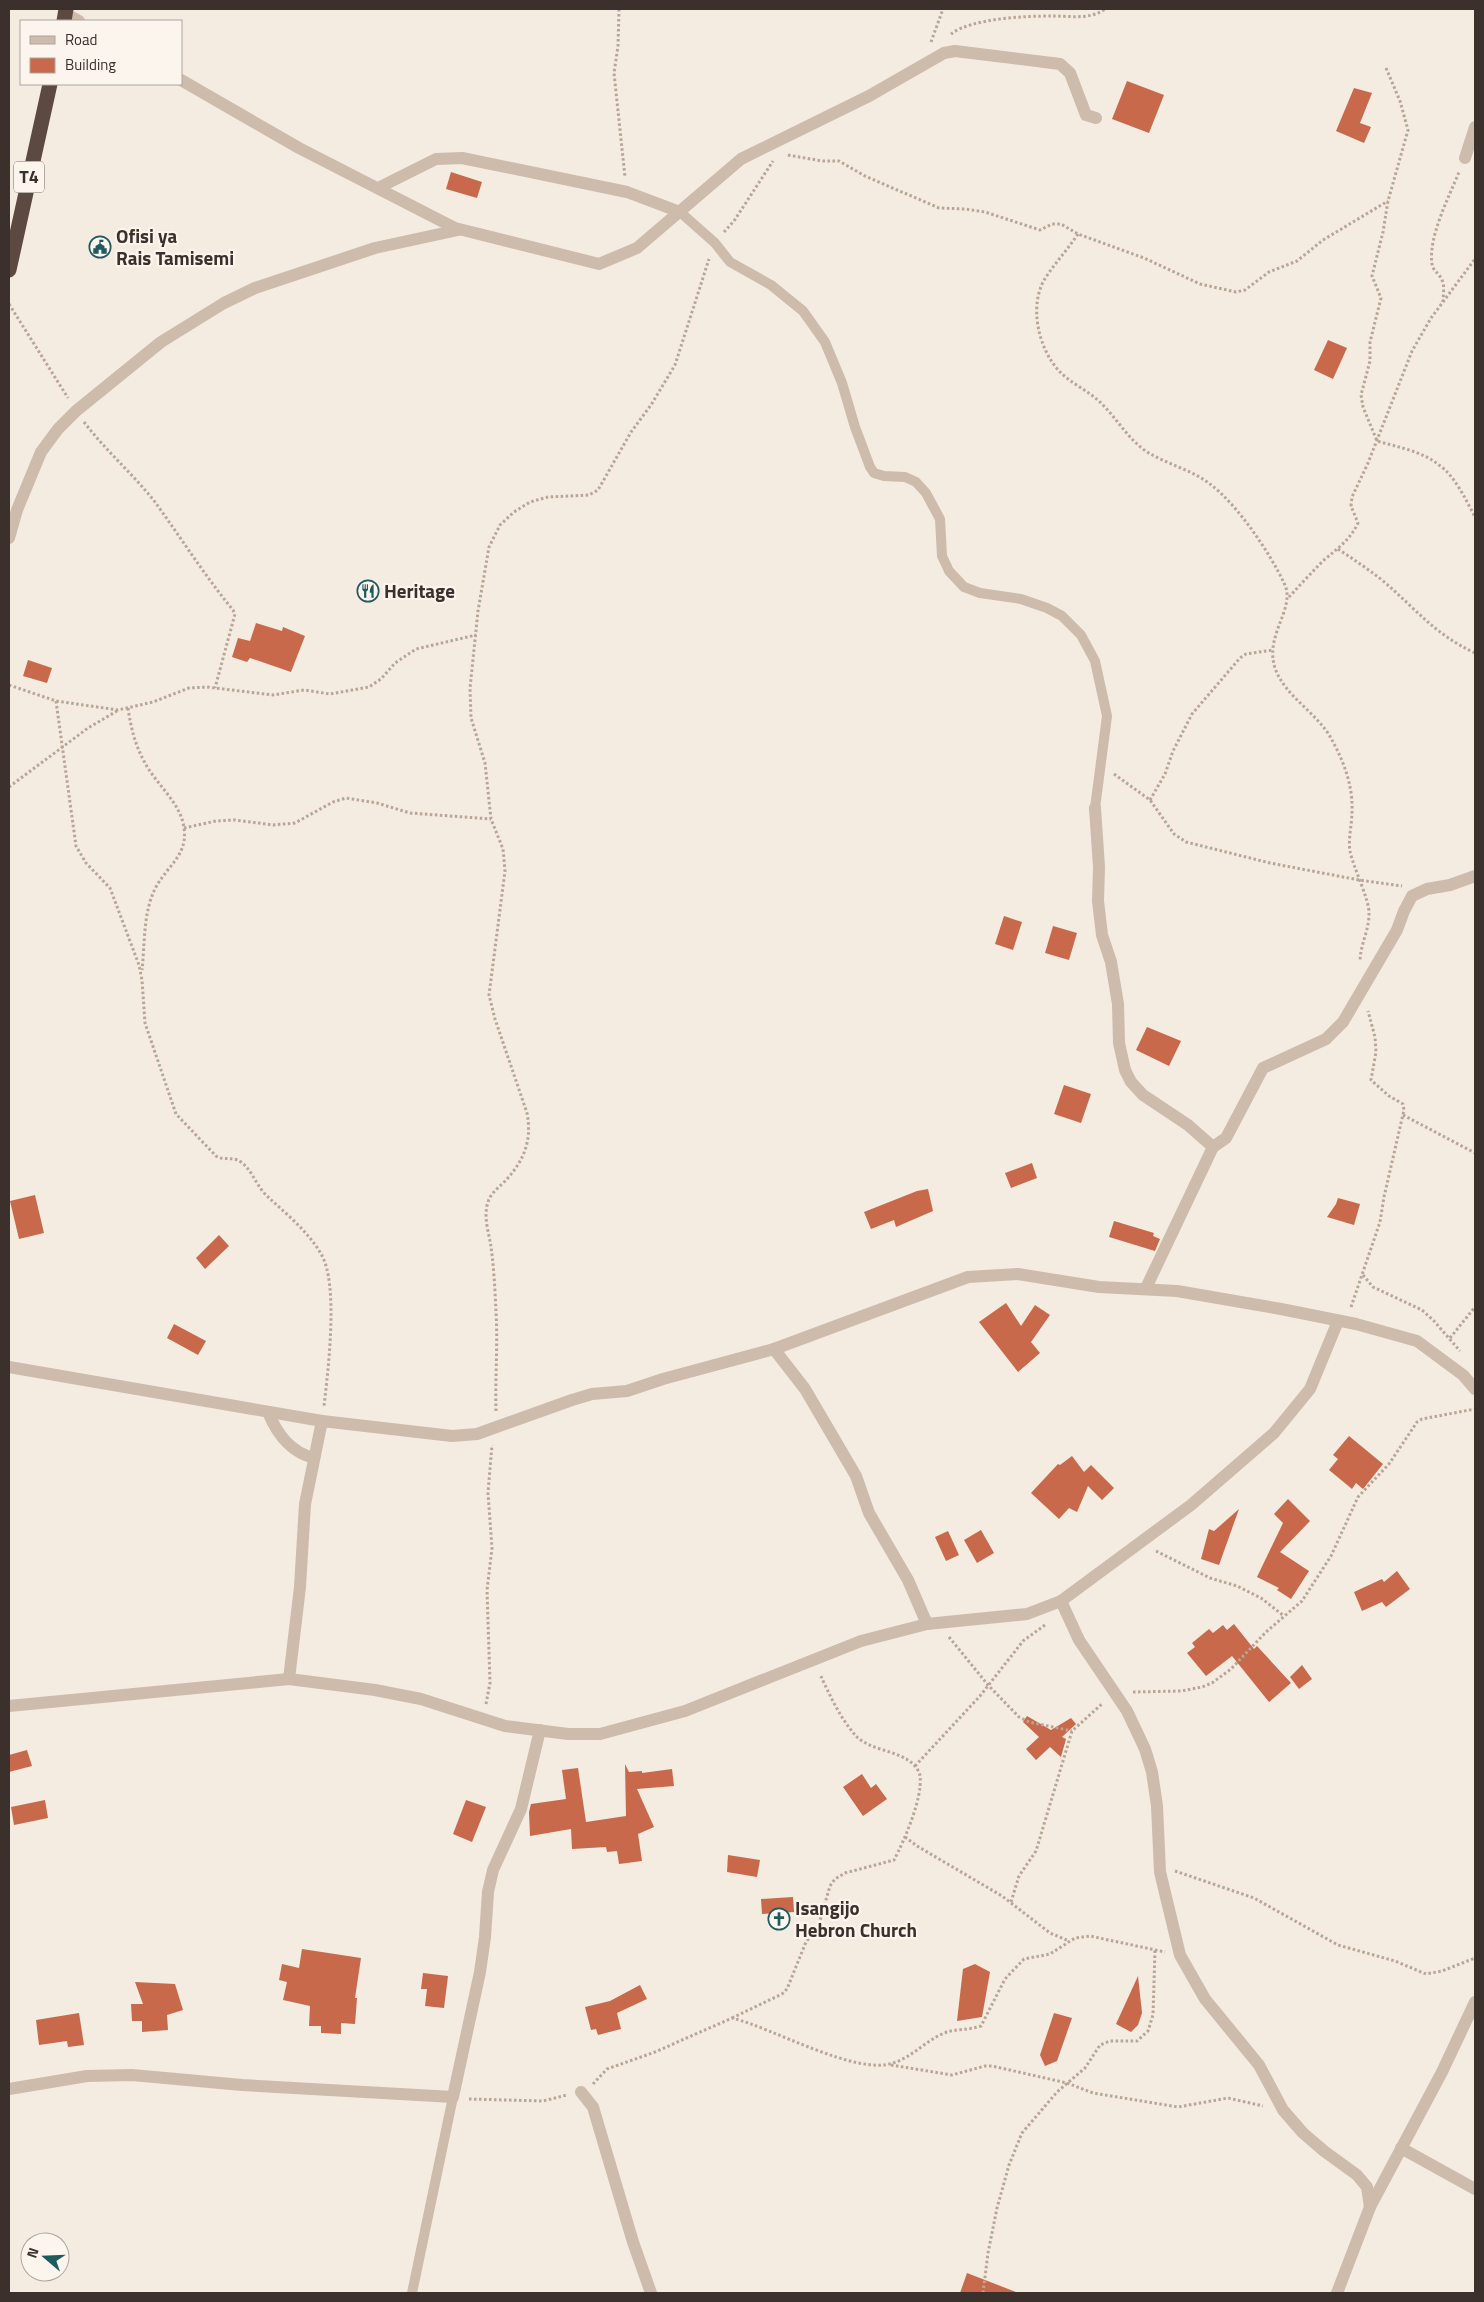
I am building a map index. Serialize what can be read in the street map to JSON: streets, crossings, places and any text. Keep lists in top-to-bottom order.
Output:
{
  "streets": {
    "highway": ["T4"]
  },
  "places": {
    "public building": ["Ofisi ya Rais Tamisemi"],
    "restaurant": ["Heritage"],
    "church": ["Isangijo Hebron Church"]
  },
  "legend": ["Road", "Building"],
  "north": "left"
}
